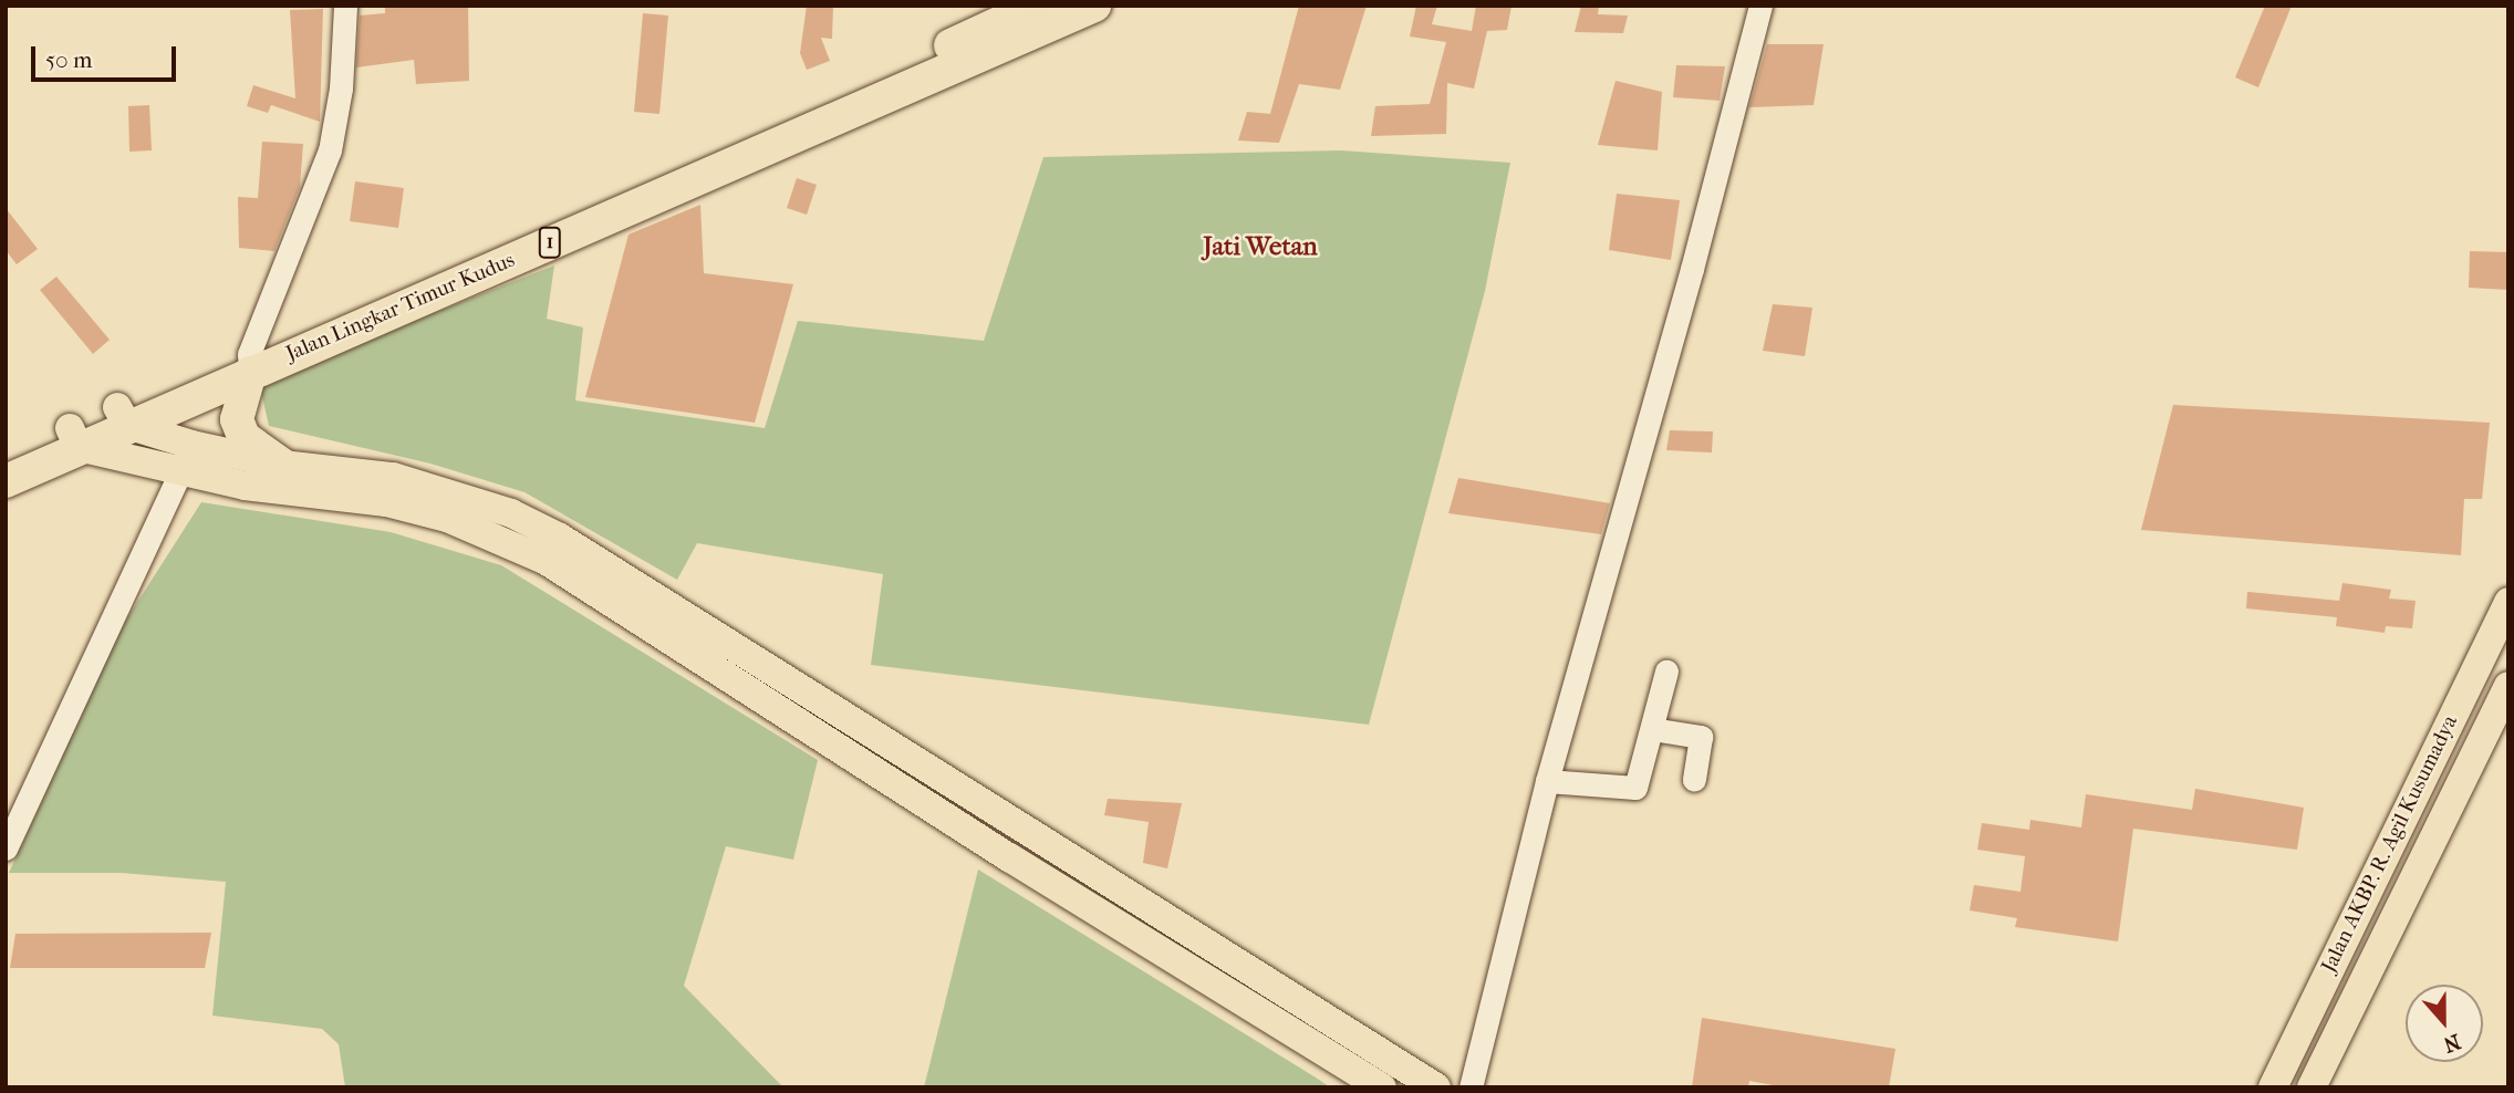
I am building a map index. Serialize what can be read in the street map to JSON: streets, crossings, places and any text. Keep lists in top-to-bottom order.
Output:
{
  "streets": {
    "highway": ["1", "Jalan Lingkar Timur Kudus"],
    "main road": ["Jalan AKBP. R. Agil Kusumadya"]
  },
  "districts": ["Jati Wetan"],
  "scale_bar": "50 m",
  "north": "bottom"
}
